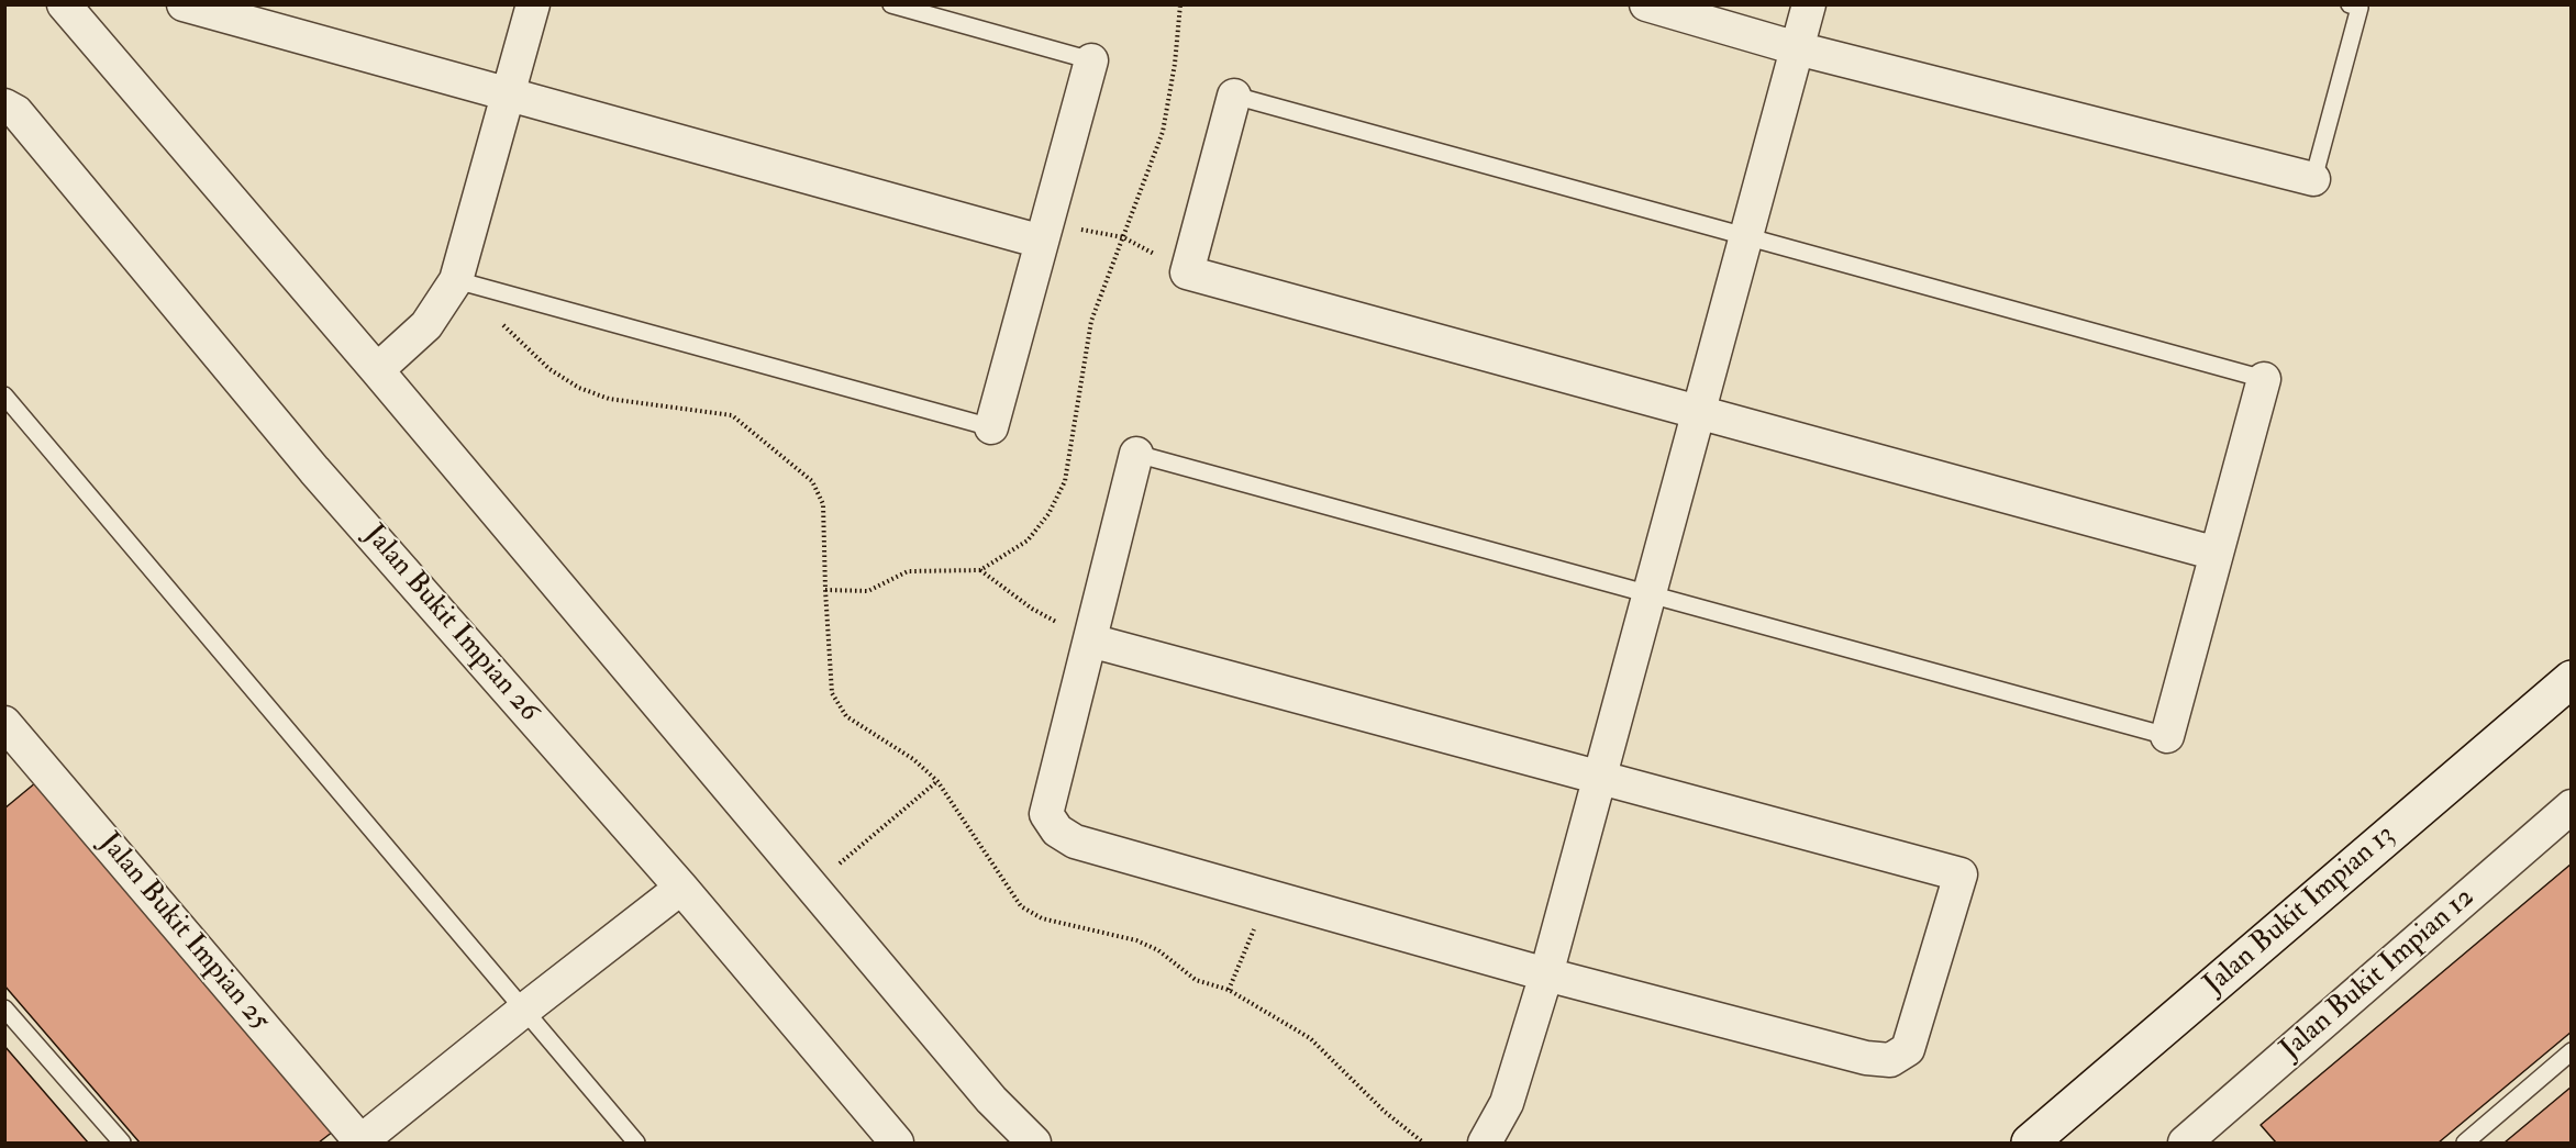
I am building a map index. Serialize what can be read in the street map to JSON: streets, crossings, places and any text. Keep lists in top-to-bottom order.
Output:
{
  "streets": {
    "street": [
      "Jalan Bukit Impian 26",
      "Jalan Bukit Impian 13",
      "Jalan Bukit Impian 25",
      "Jalan Bukit Impian 12"
    ]
  }
}
